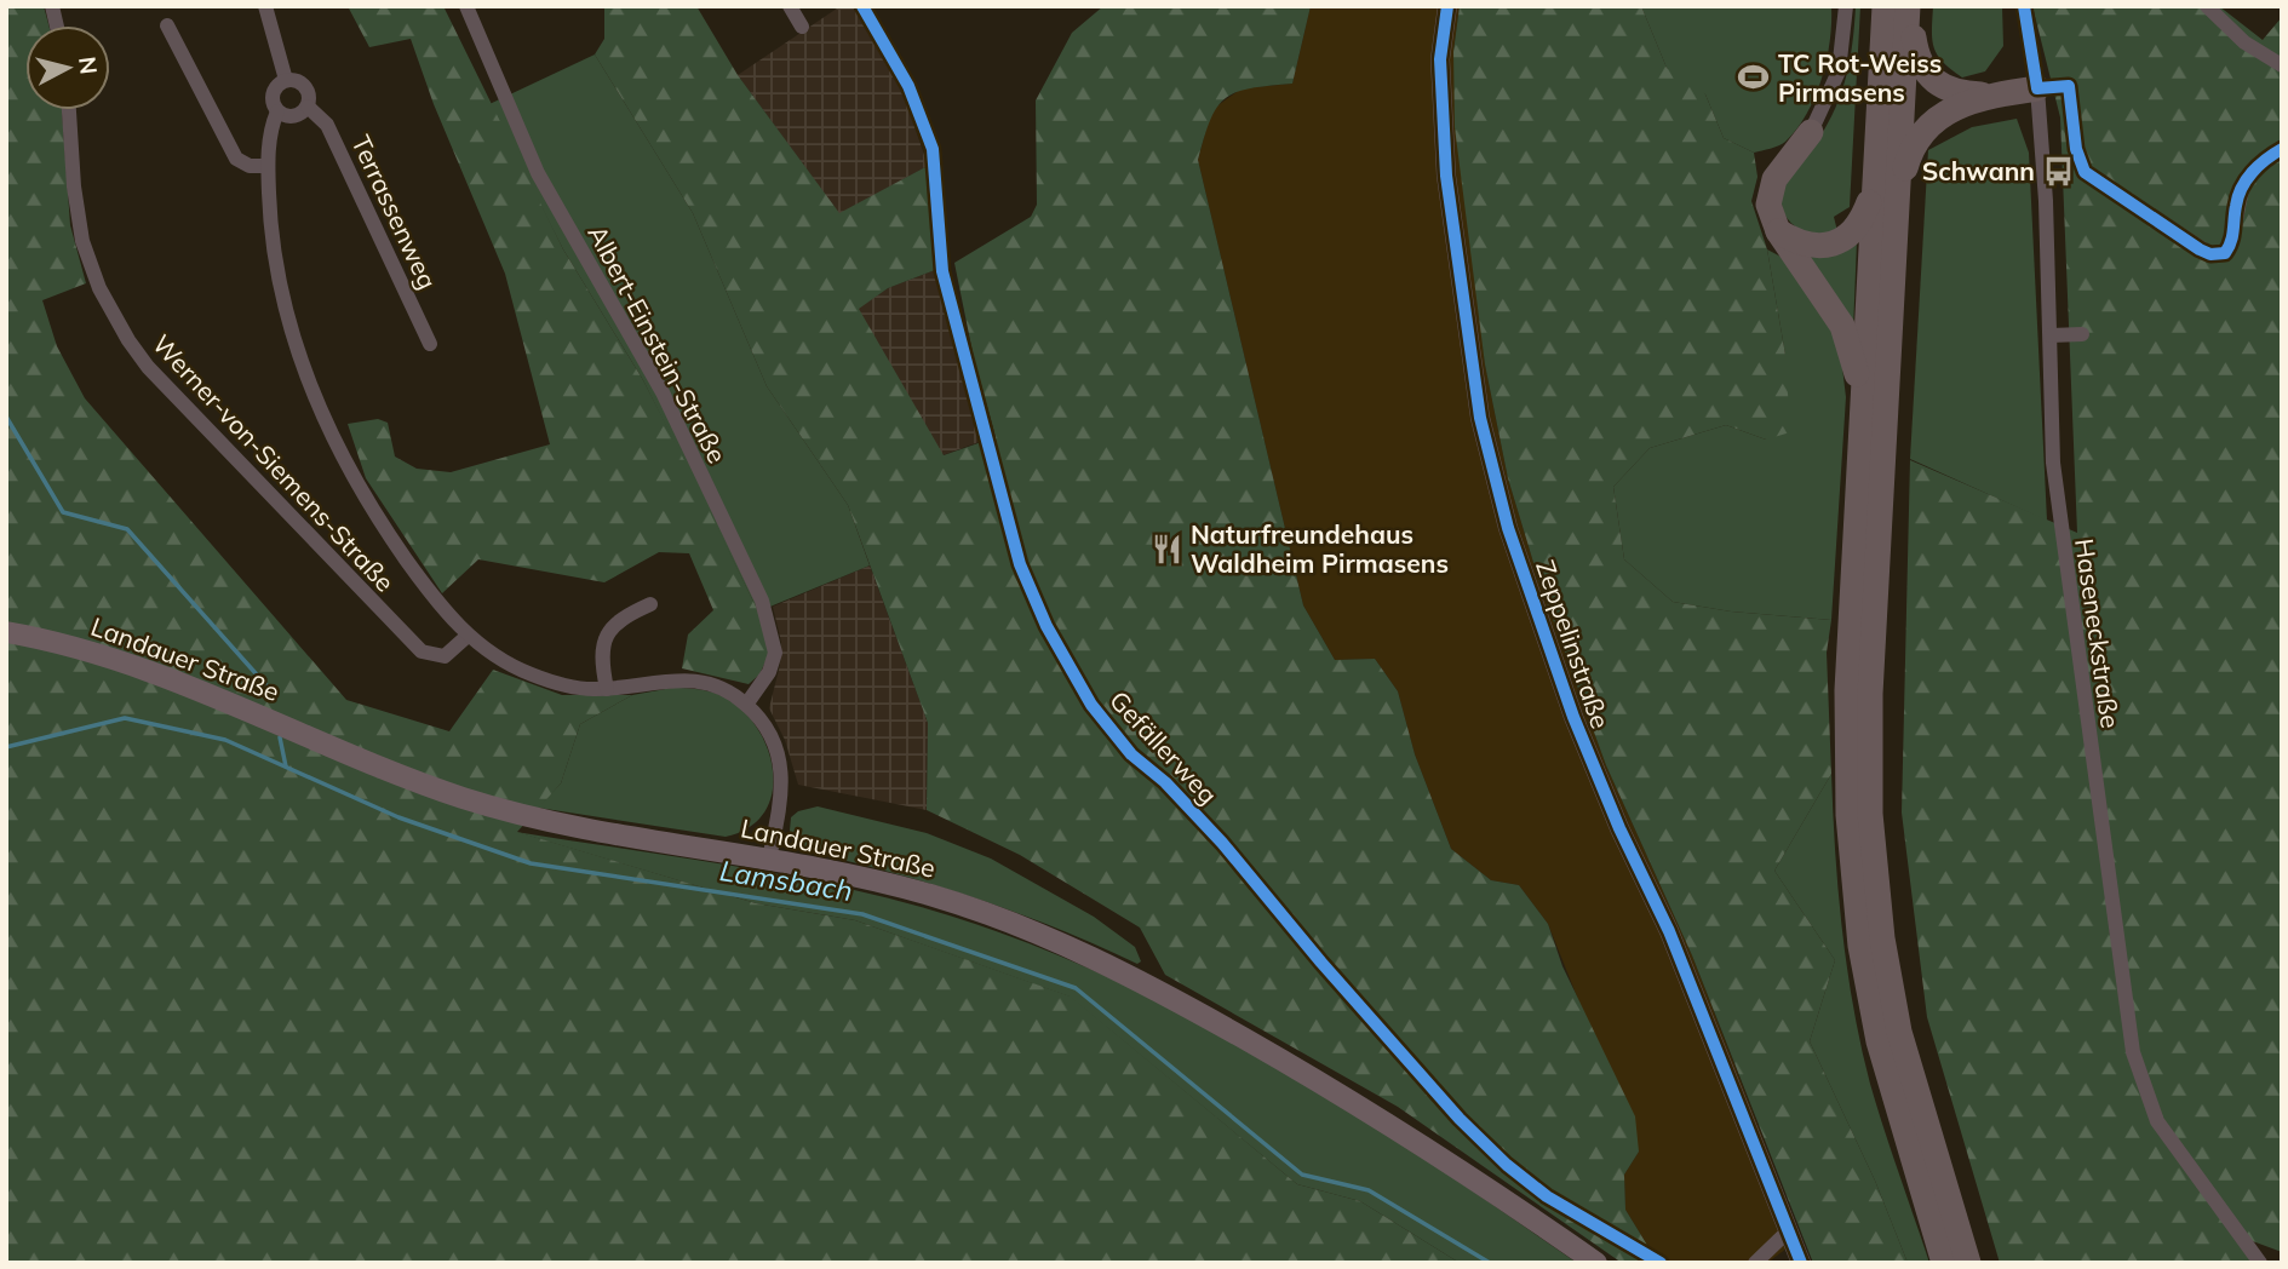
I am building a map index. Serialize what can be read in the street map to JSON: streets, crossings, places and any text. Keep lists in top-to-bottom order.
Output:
{
  "streets": {
    "main road": ["Landauer Straße"],
    "street": [
      "Terrassenweg",
      "Albert-Einstein-Straße",
      "Werner-von-Siemens-Straße",
      "Haseneckstraße",
      "Zeppelinstraße",
      "Gefällerweg"
    ]
  },
  "water": ["Lamsbach"],
  "places": {
    "sports": ["TC Rot-Weiss Pirmasens"],
    "bus stop": ["Schwann"],
    "restaurant": ["Naturfreundehaus Waldheim Pirmasens"]
  },
  "north": "right"
}
